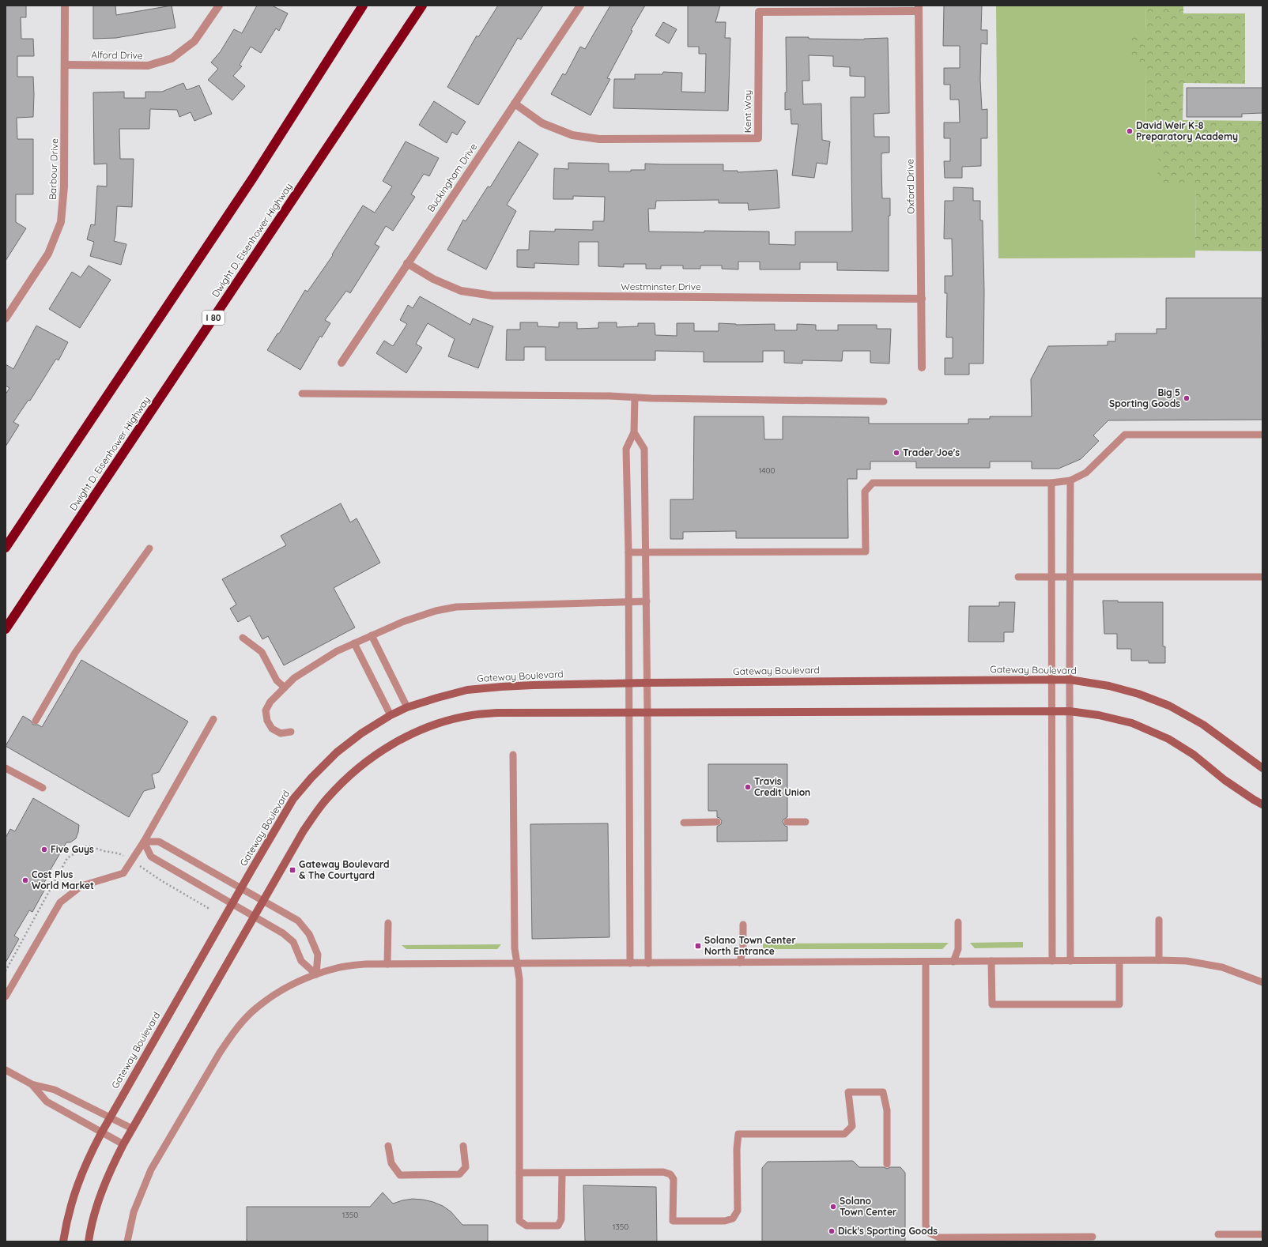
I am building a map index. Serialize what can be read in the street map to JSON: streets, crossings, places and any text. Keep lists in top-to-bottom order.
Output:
{
  "streets": {
    "highway": ["Dwight D. Eisenhower Highway", "I 80"],
    "street": [
      "Alford Drive",
      "Kent Way",
      "Barbour Drive",
      "Buckingham Drive",
      "Oxford Drive",
      "Westminster Drive",
      "Gateway Boulevard"
    ]
  },
  "crossings": [
    ["Alford Drive", "Barbour Drive"],
    ["Kent Way", "Buckingham Drive"],
    ["Kent Way", "Oxford Drive"],
    ["Buckingham Drive", "Westminster Drive"],
    ["Oxford Drive", "Westminster Drive"]
  ],
  "places": {
    "other": [
      "David Weir K-8 Preparatory Academy",
      "Big 5 Sporting Goods",
      "Trader Joe's",
      "Travis Credit Union",
      "Five Guys",
      "Cost Plus World Market",
      "Solano Town Center",
      "Dick's Sporting Goods"
    ],
    "transit": ["Gateway Boulevard & The Courtyard", "Solano Town Center North Entrance"]
  },
  "house_numbers": ["1400", "1350", "1350"]
}
